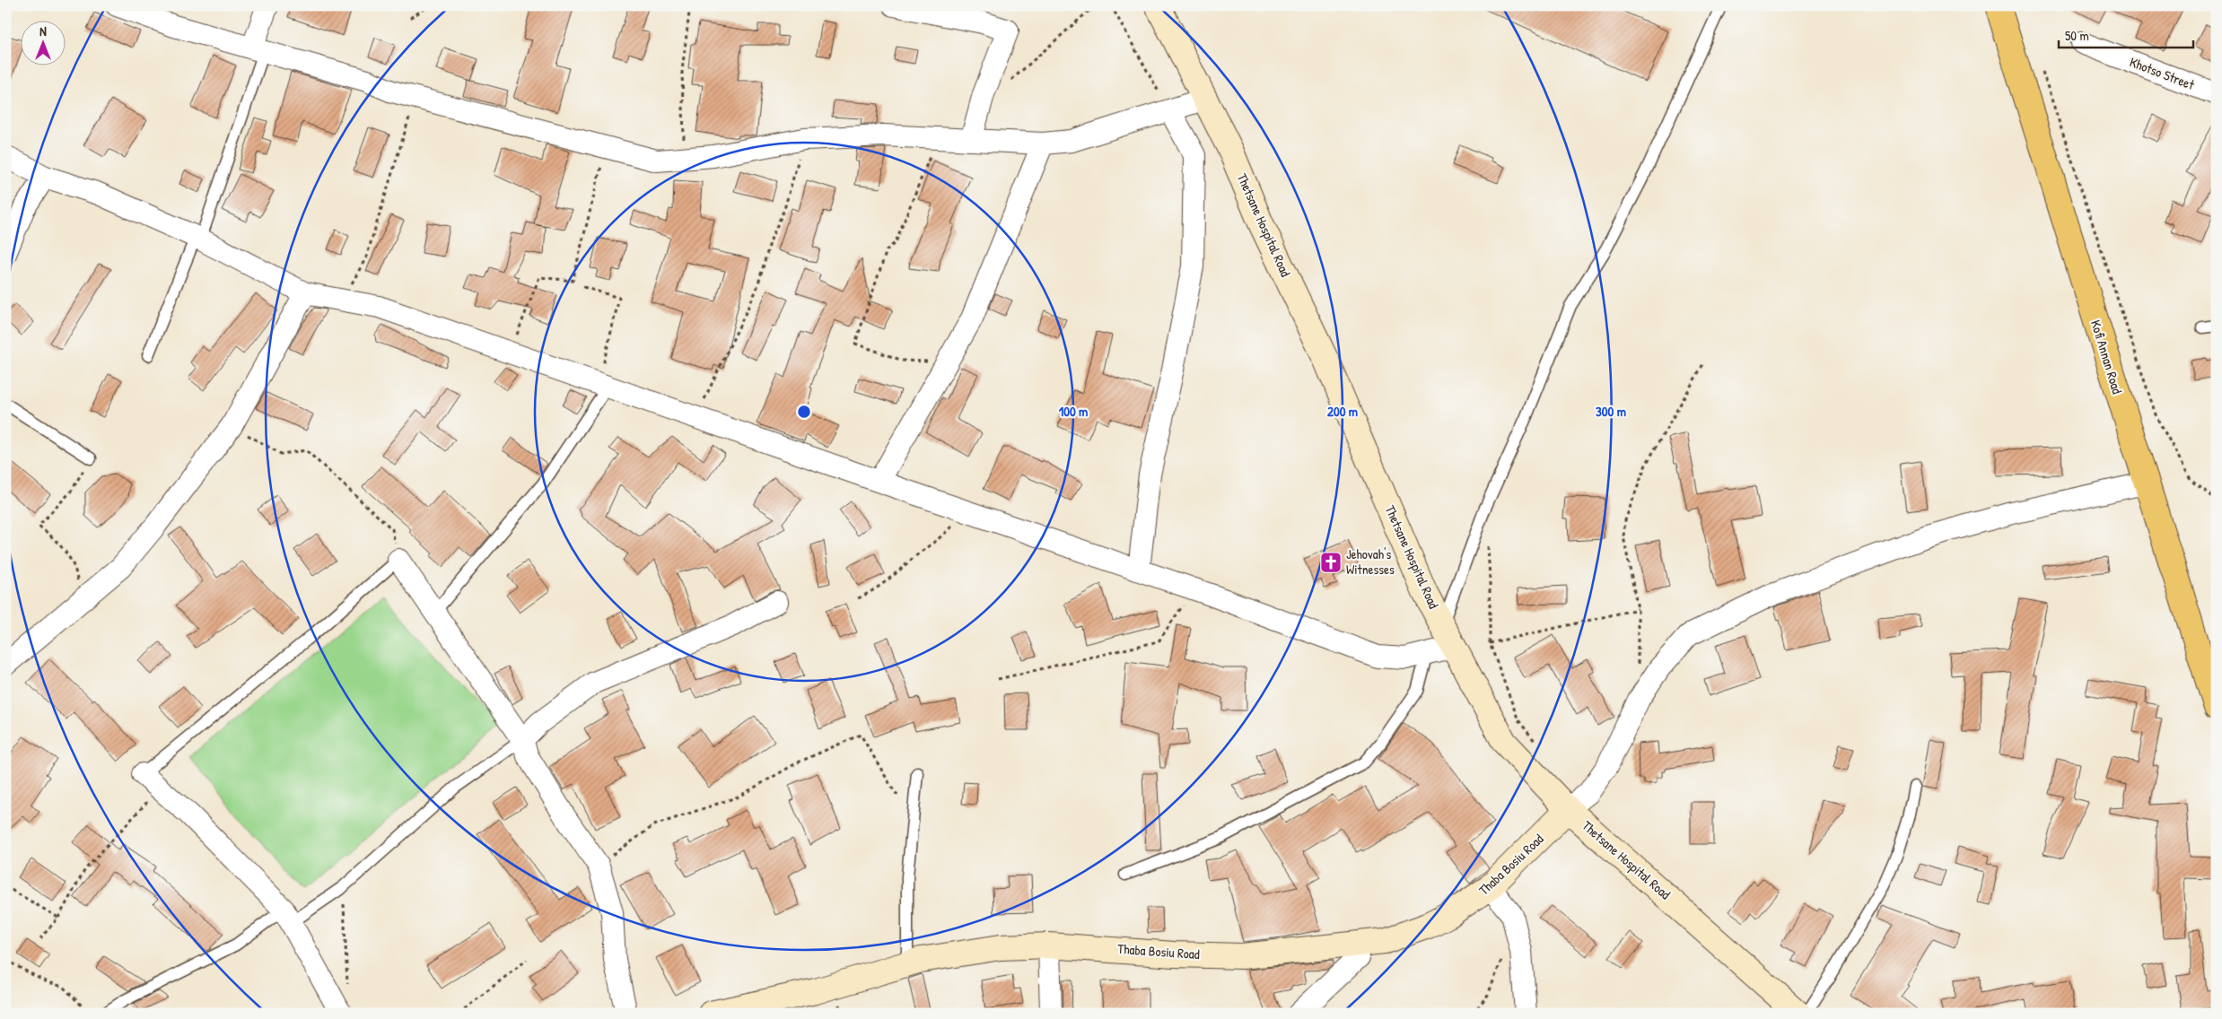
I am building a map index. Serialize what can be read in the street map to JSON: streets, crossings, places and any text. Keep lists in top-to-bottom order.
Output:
{
  "streets": {
    "main road": ["Thetsane Hospital Road", "Kofi Annan Road", "Thaba Bosiu Road"],
    "street": ["Khotso Street"]
  },
  "crossings": [
    ["Thetsane Hospital Road", "Thaba Bosiu Road"]
  ],
  "places": {
    "church": ["Jehovah's Witnesses"]
  },
  "scale_bar": "50 m",
  "north": "top",
  "rings": ["100 m", "200 m", "300 m"]
}
